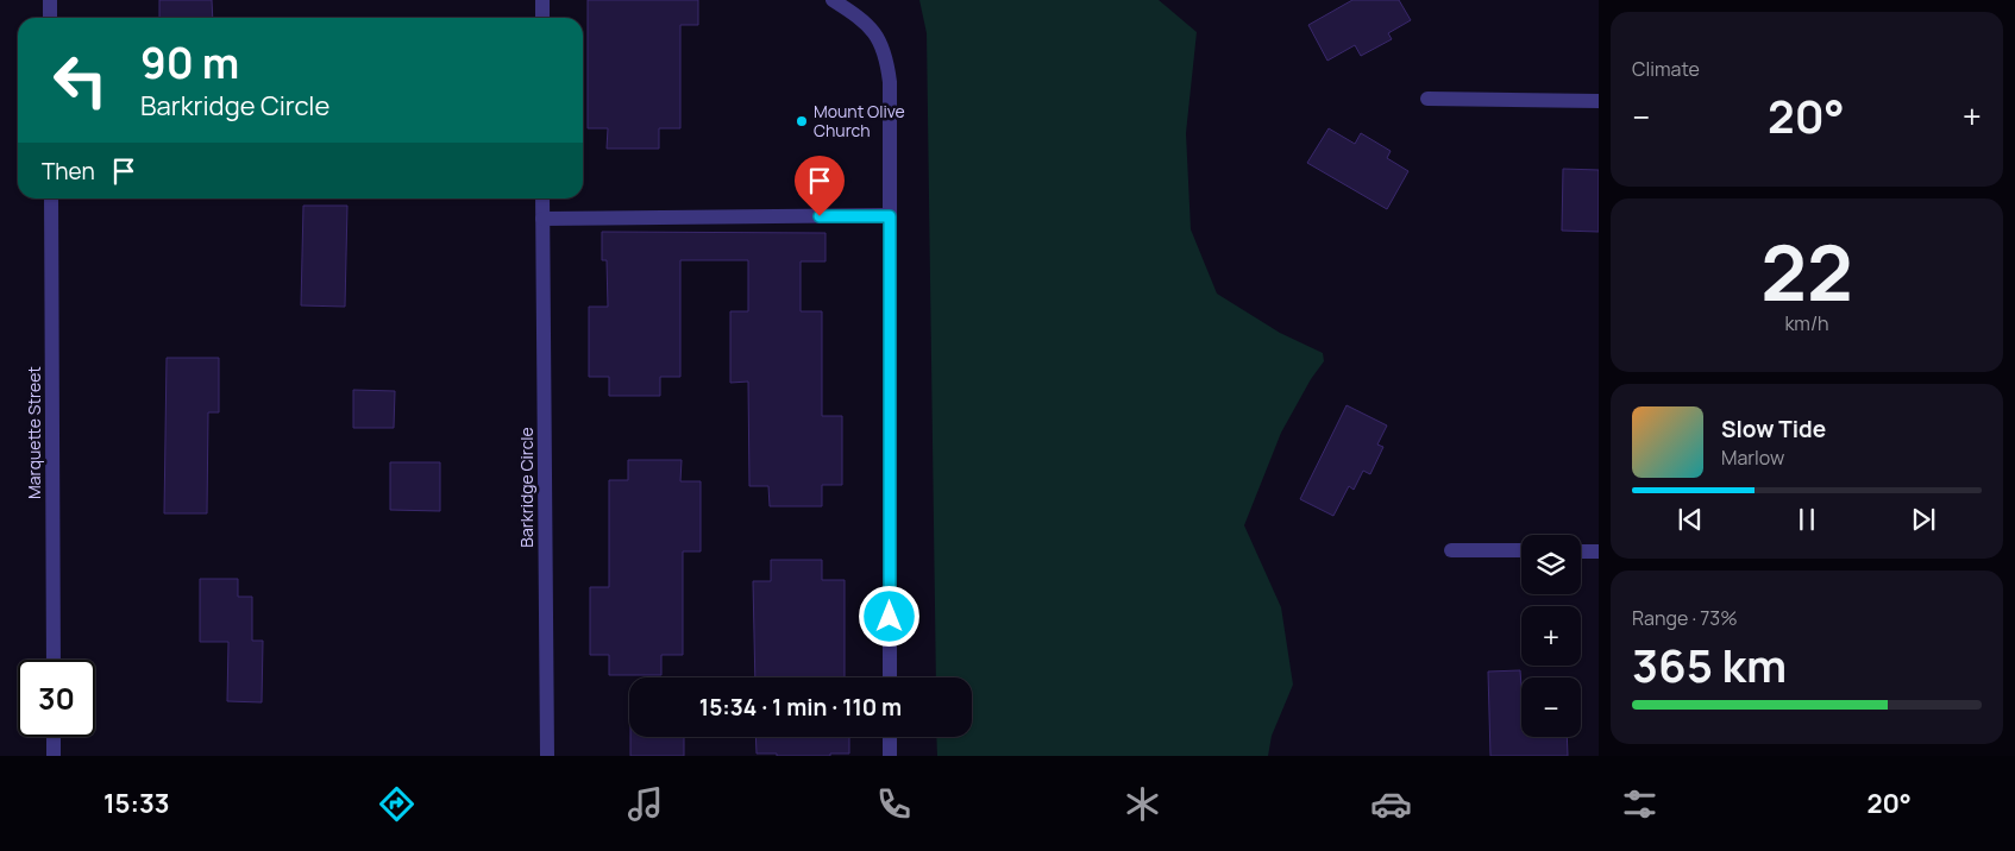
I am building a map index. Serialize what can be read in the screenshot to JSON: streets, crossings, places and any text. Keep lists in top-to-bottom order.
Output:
{
  "streets": {
    "street": ["Marquette Street", "Barkridge Circle"]
  },
  "places": ["Mount Olive Church"],
  "page": {
    "tile": [
      "Climate",
      ["22", "km/h"],
      ["Range · 73%", "365 km"]
    ],
    "turn": ["90 m", "Barkridge Circle"],
    "heat": ["−", "20°", "+"],
    "then": "Then",
    "song": ["Slow Tide", "Marlow"],
    "map_buttons": ["+", "−"],
    "limit": "30",
    "trip": "15:34 · 1 min · 110 m",
    "tabs": ["15:33", "20°"]
  }
}
